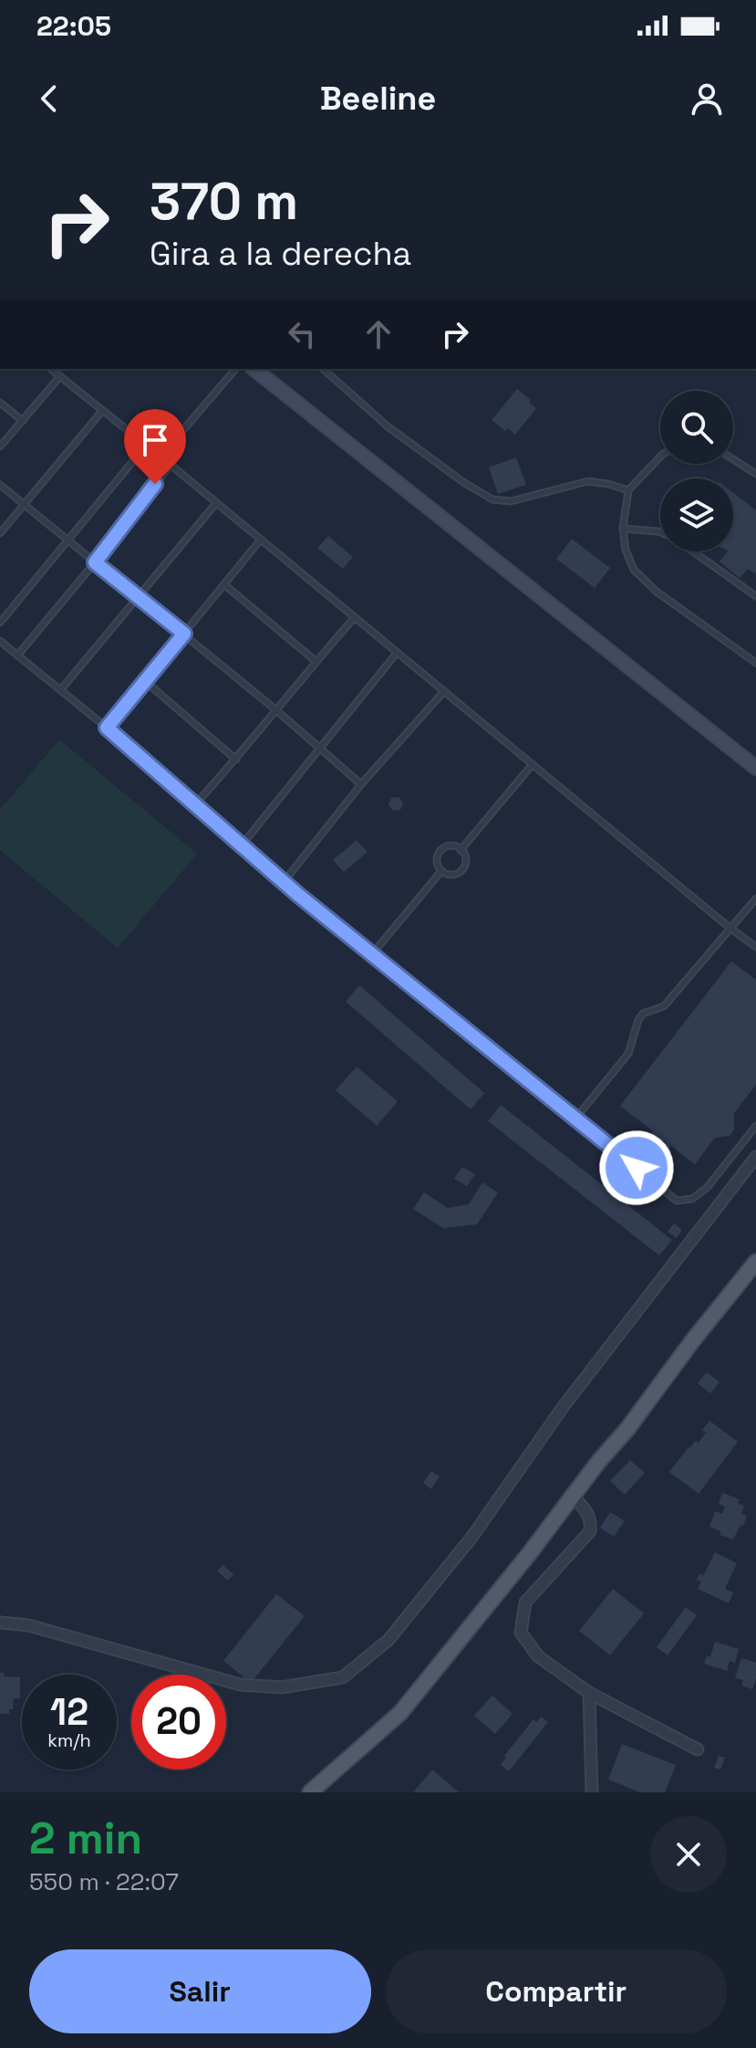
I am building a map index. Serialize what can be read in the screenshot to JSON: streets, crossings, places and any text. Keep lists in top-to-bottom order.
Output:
{
  "page": {
    "status": "22:05",
    "header": "Beeline",
    "turn": ["370 m", "Gira a la derecha"],
    "speed": "12 km/h",
    "limit": "20",
    "heading": ["2 min", "550 m · 22:07"],
    "buttons": ["Salir", "Compartir"]
  }
}
